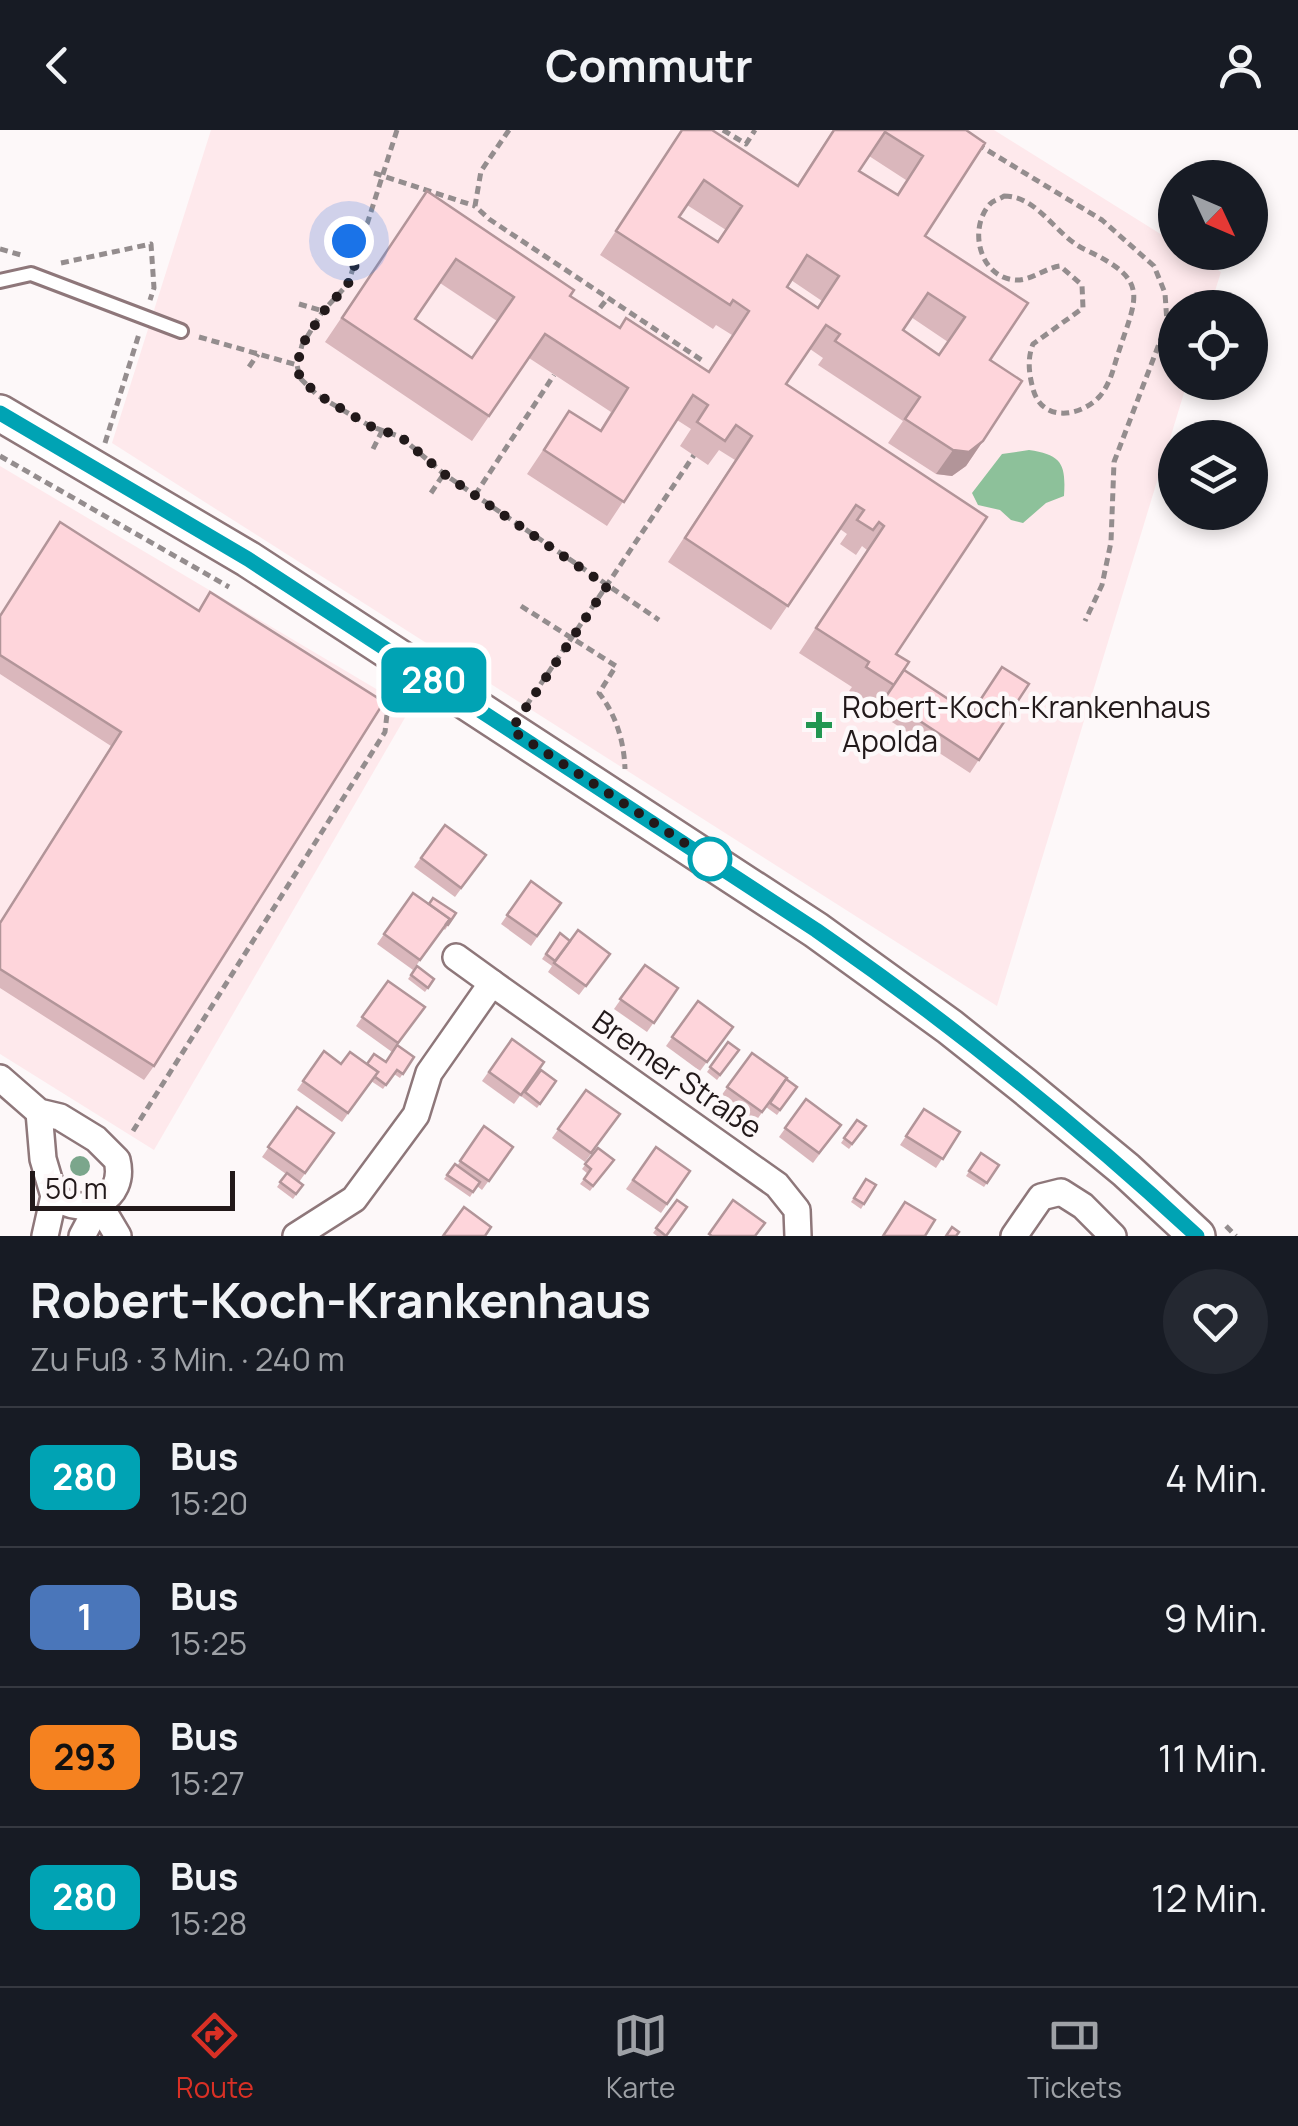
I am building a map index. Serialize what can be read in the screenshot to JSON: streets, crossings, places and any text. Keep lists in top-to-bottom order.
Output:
{
  "streets": {
    "street": ["Bremer Straße"]
  },
  "places": {
    "health": ["Robert-Koch-Krankenhaus Apolda"]
  },
  "lines": ["bus line 280"],
  "scale_bar": "50 m",
  "north": "bottom right",
  "page": {
    "header": "Commutr",
    "on_map": "280",
    "scale": "50 m",
    "heading": ["Robert-Koch-Krankenhaus", "Zu Fuß · 3 Min. · 240 m"],
    "list": [
      {
        "mark": "280",
        "name": "Bus",
        "note": "15:20",
        "value": "4 Min."
      },
      {
        "mark": "1",
        "name": "Bus",
        "note": "15:25",
        "value": "9 Min."
      },
      {
        "mark": "293",
        "name": "Bus",
        "note": "15:27",
        "value": "11 Min."
      },
      {
        "mark": "280",
        "name": "Bus",
        "note": "15:28",
        "value": "12 Min."
      }
    ],
    "tabs": ["Route", "Karte", "Tickets"]
  }
}
